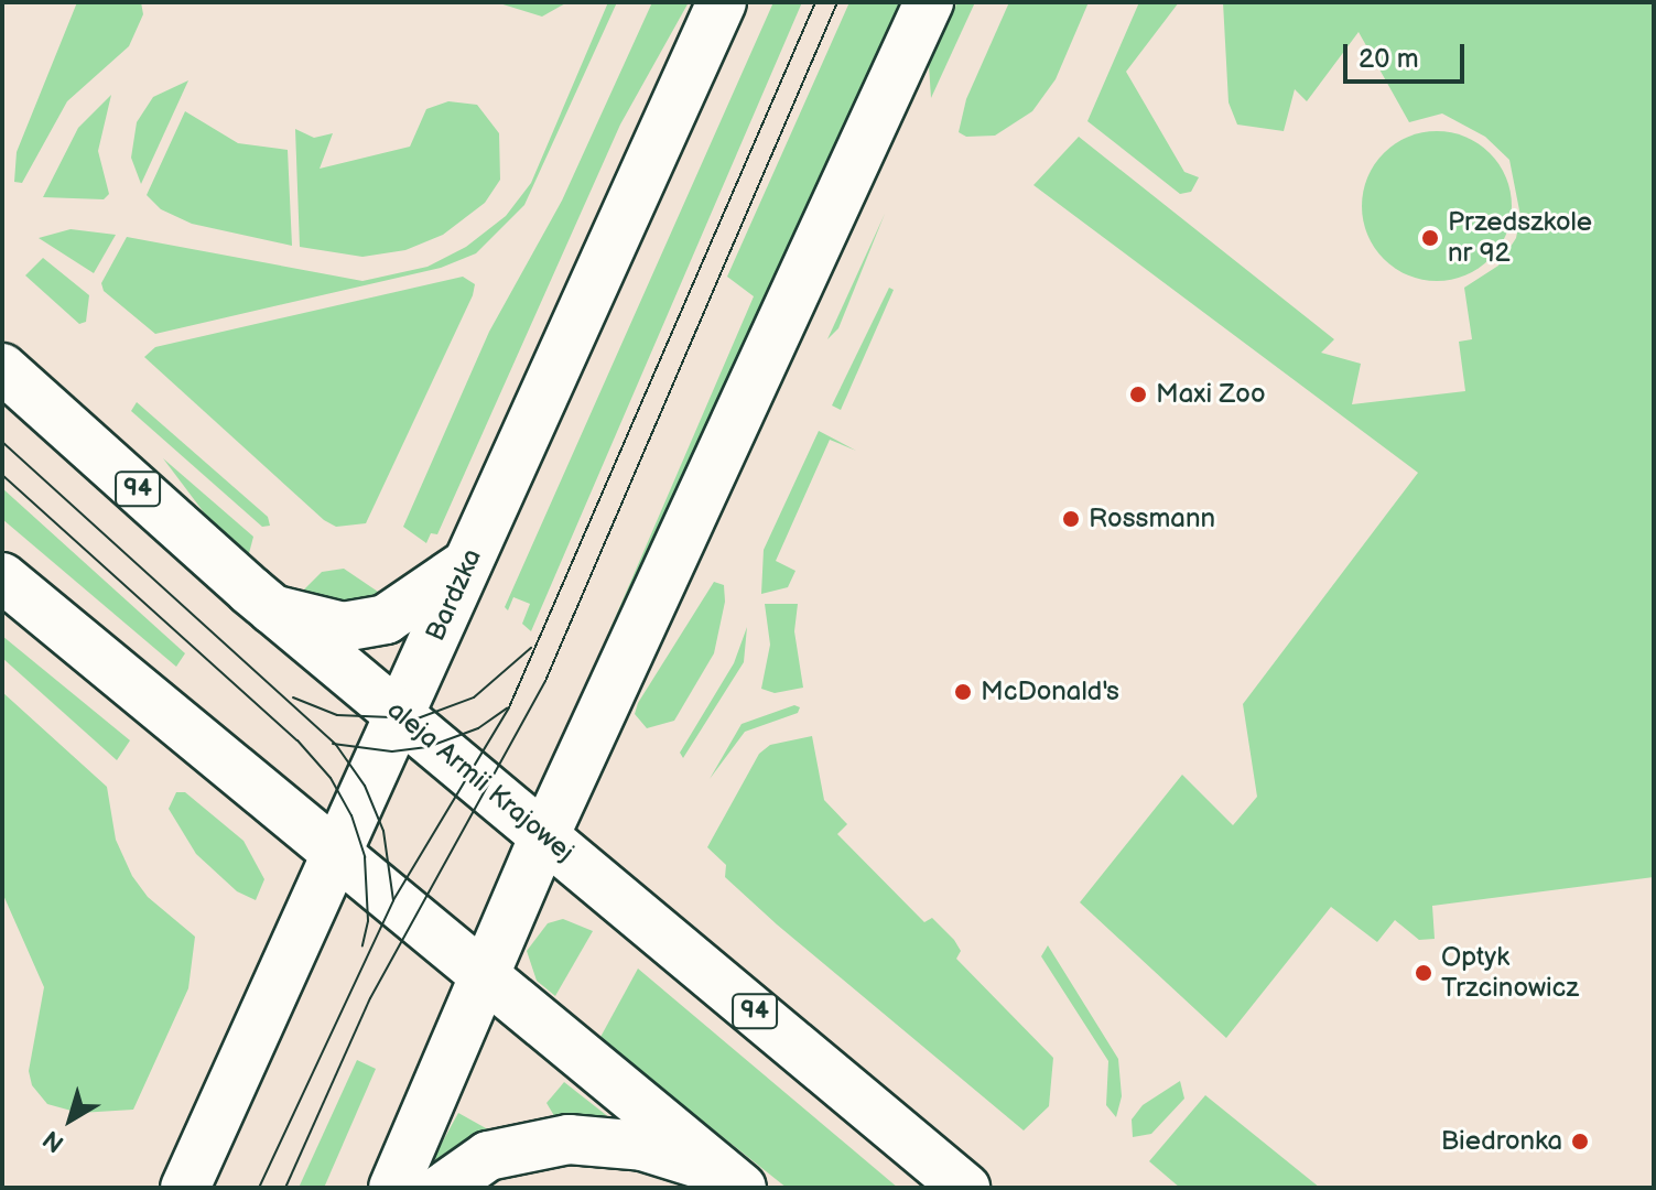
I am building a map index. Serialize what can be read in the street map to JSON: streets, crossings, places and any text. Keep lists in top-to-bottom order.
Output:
{
  "streets": {
    "main road": ["94", "Bardzka", "aleja Armii Krajowej"]
  },
  "crossings": [
    ["Bardzka", "aleja Armii Krajowej"]
  ],
  "places": [
    "Przedszkole nr 92",
    "Maxi Zoo",
    "Rossmann",
    "McDonald's",
    "Optyk Trzcinowicz",
    "Biedronka"
  ],
  "scale_bar": "20 m",
  "north": "bottom left"
}
